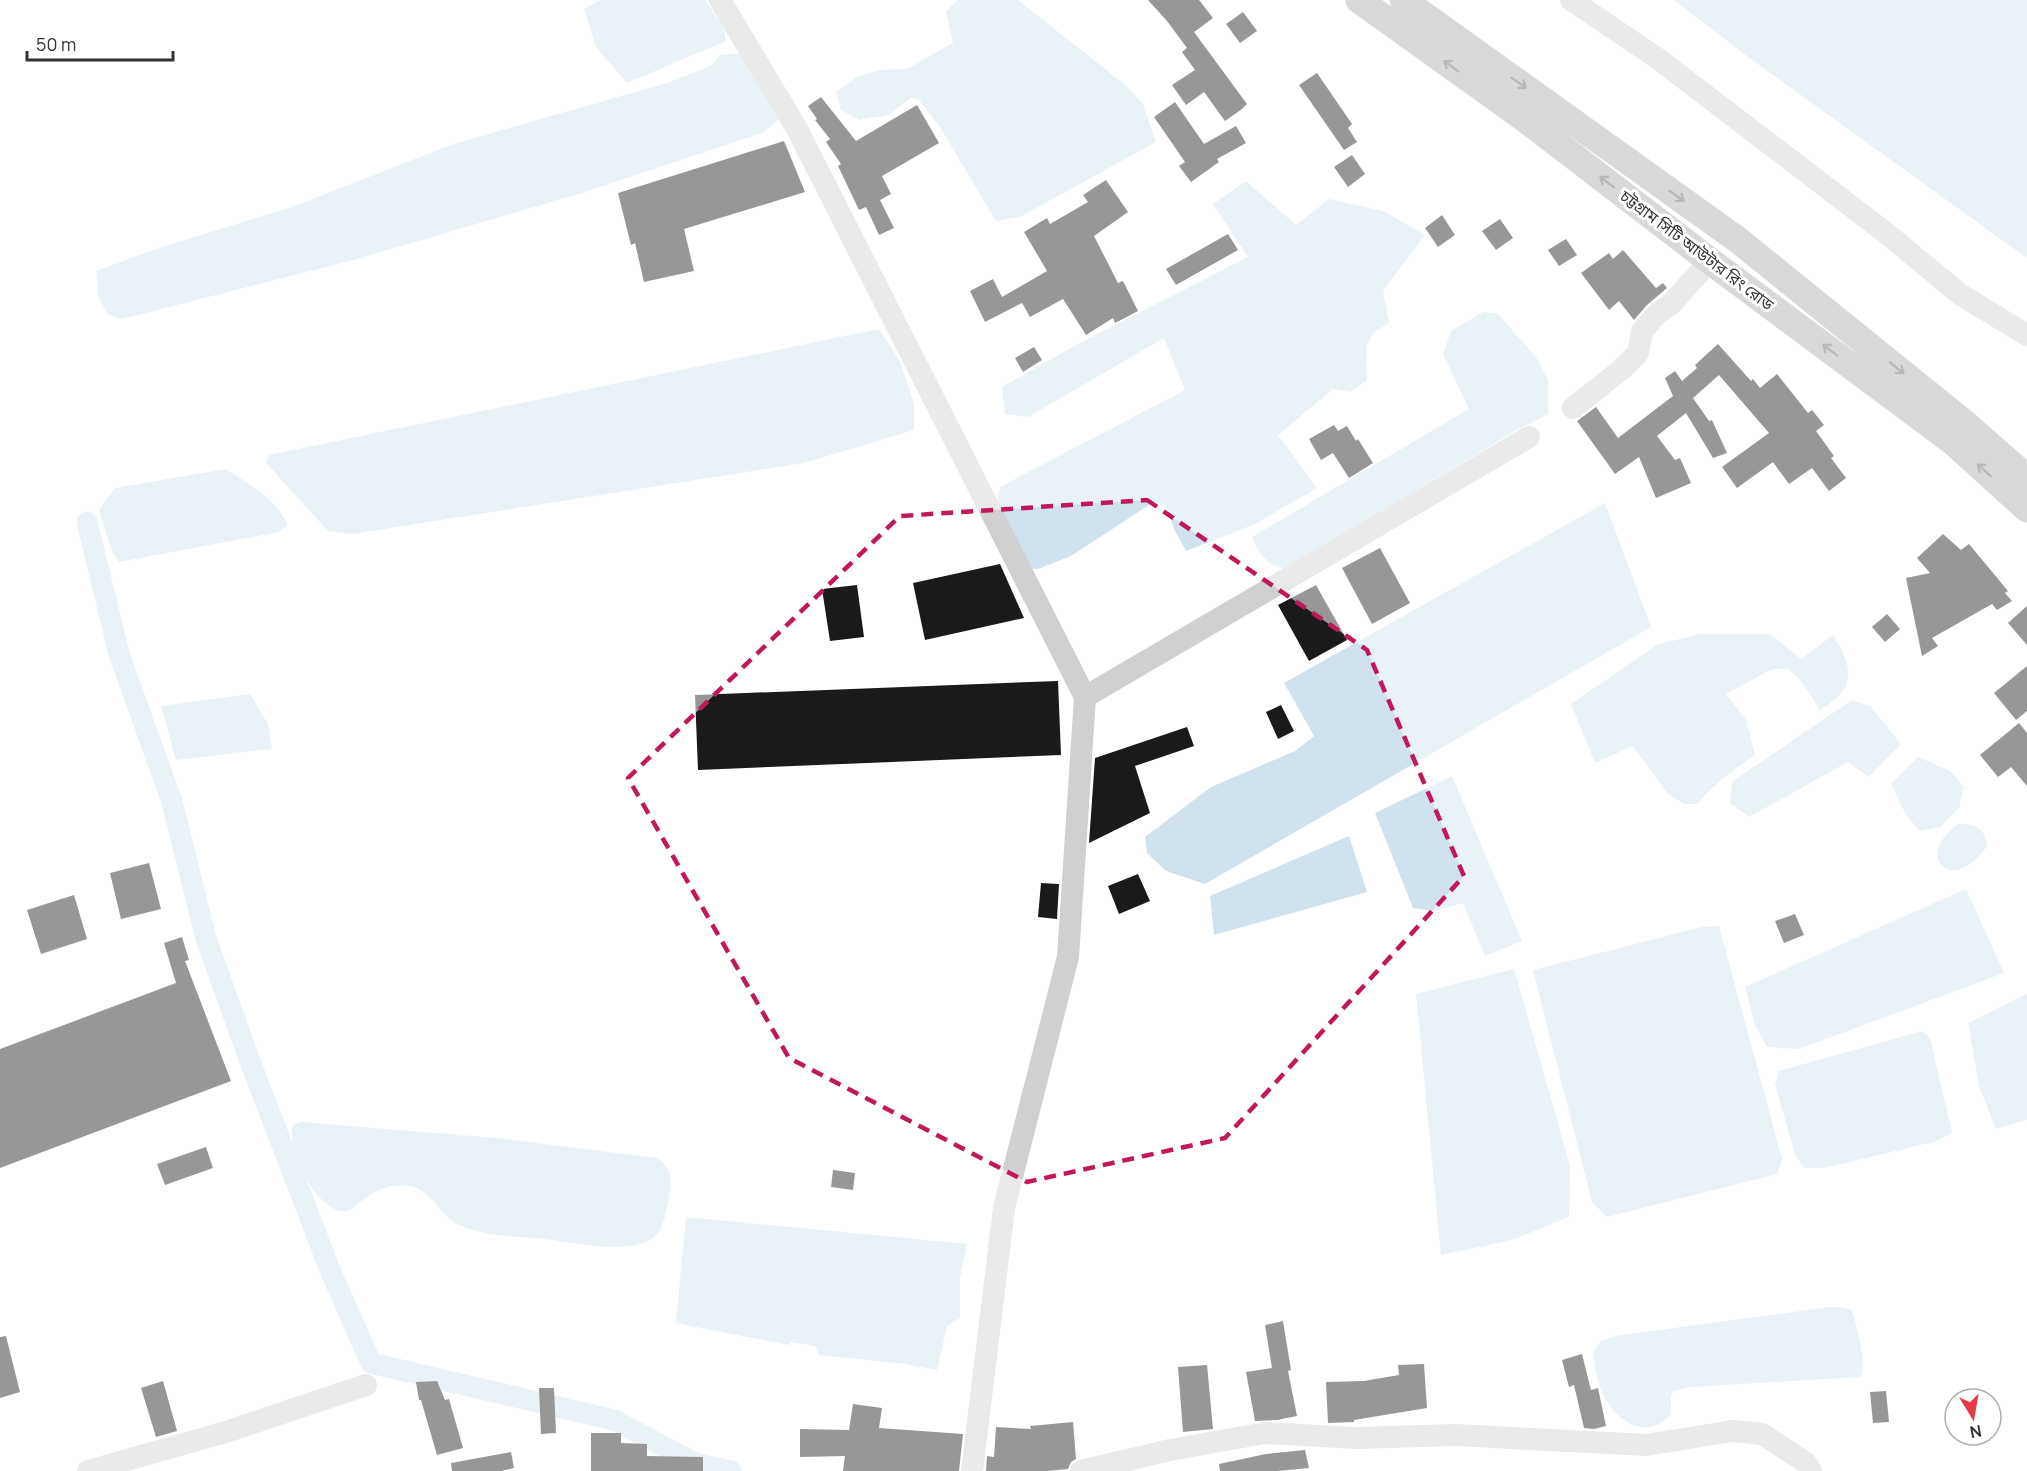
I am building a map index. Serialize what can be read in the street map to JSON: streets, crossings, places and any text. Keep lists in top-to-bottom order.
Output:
{
  "streets": {
    "main road": ["চট্টগ্রাম সিটি আউটার রিং রোড"]
  },
  "scale_bar": "50 m",
  "north": "bottom"
}
